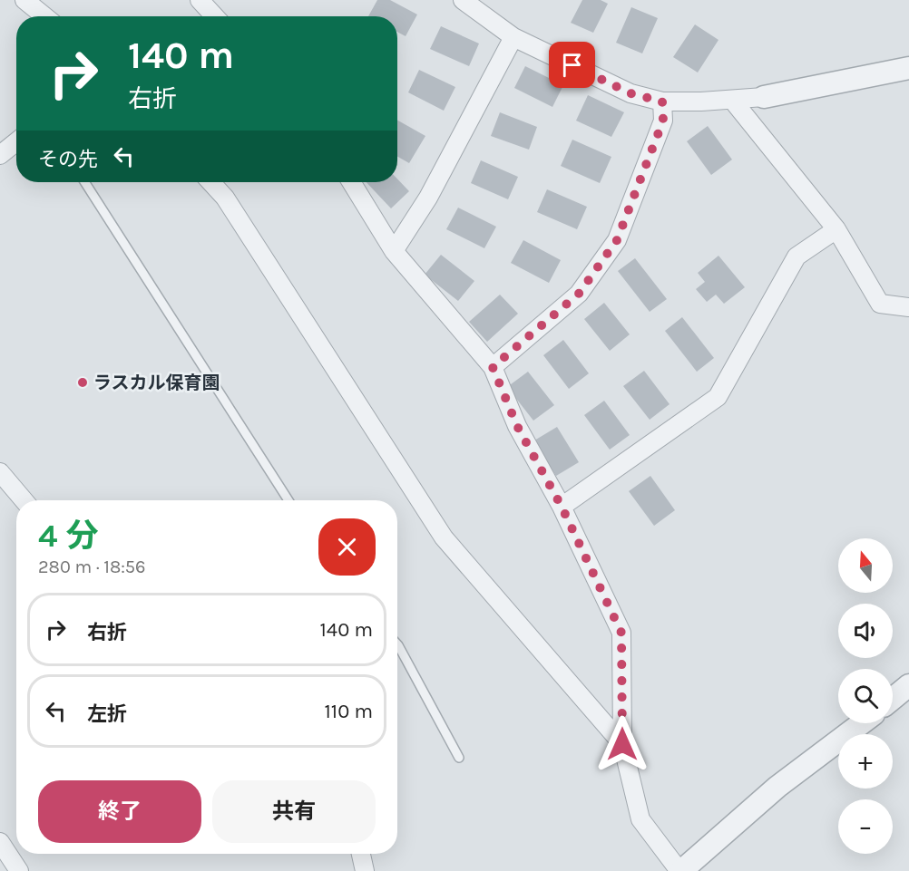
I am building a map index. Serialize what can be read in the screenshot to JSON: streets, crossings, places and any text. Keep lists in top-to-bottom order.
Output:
{
  "places": ["ラスカル保育園"],
  "north": "top",
  "page": {
    "turn": ["140 m", "右折"],
    "then": "その先",
    "heading": ["4 分", "280 m · 18:56"],
    "map_buttons": ["+", "−"],
    "list": [
      {
        "name": "右折",
        "value": "140 m"
      },
      {
        "name": "左折",
        "value": "110 m"
      }
    ],
    "buttons": ["終了", "共有"]
  }
}
